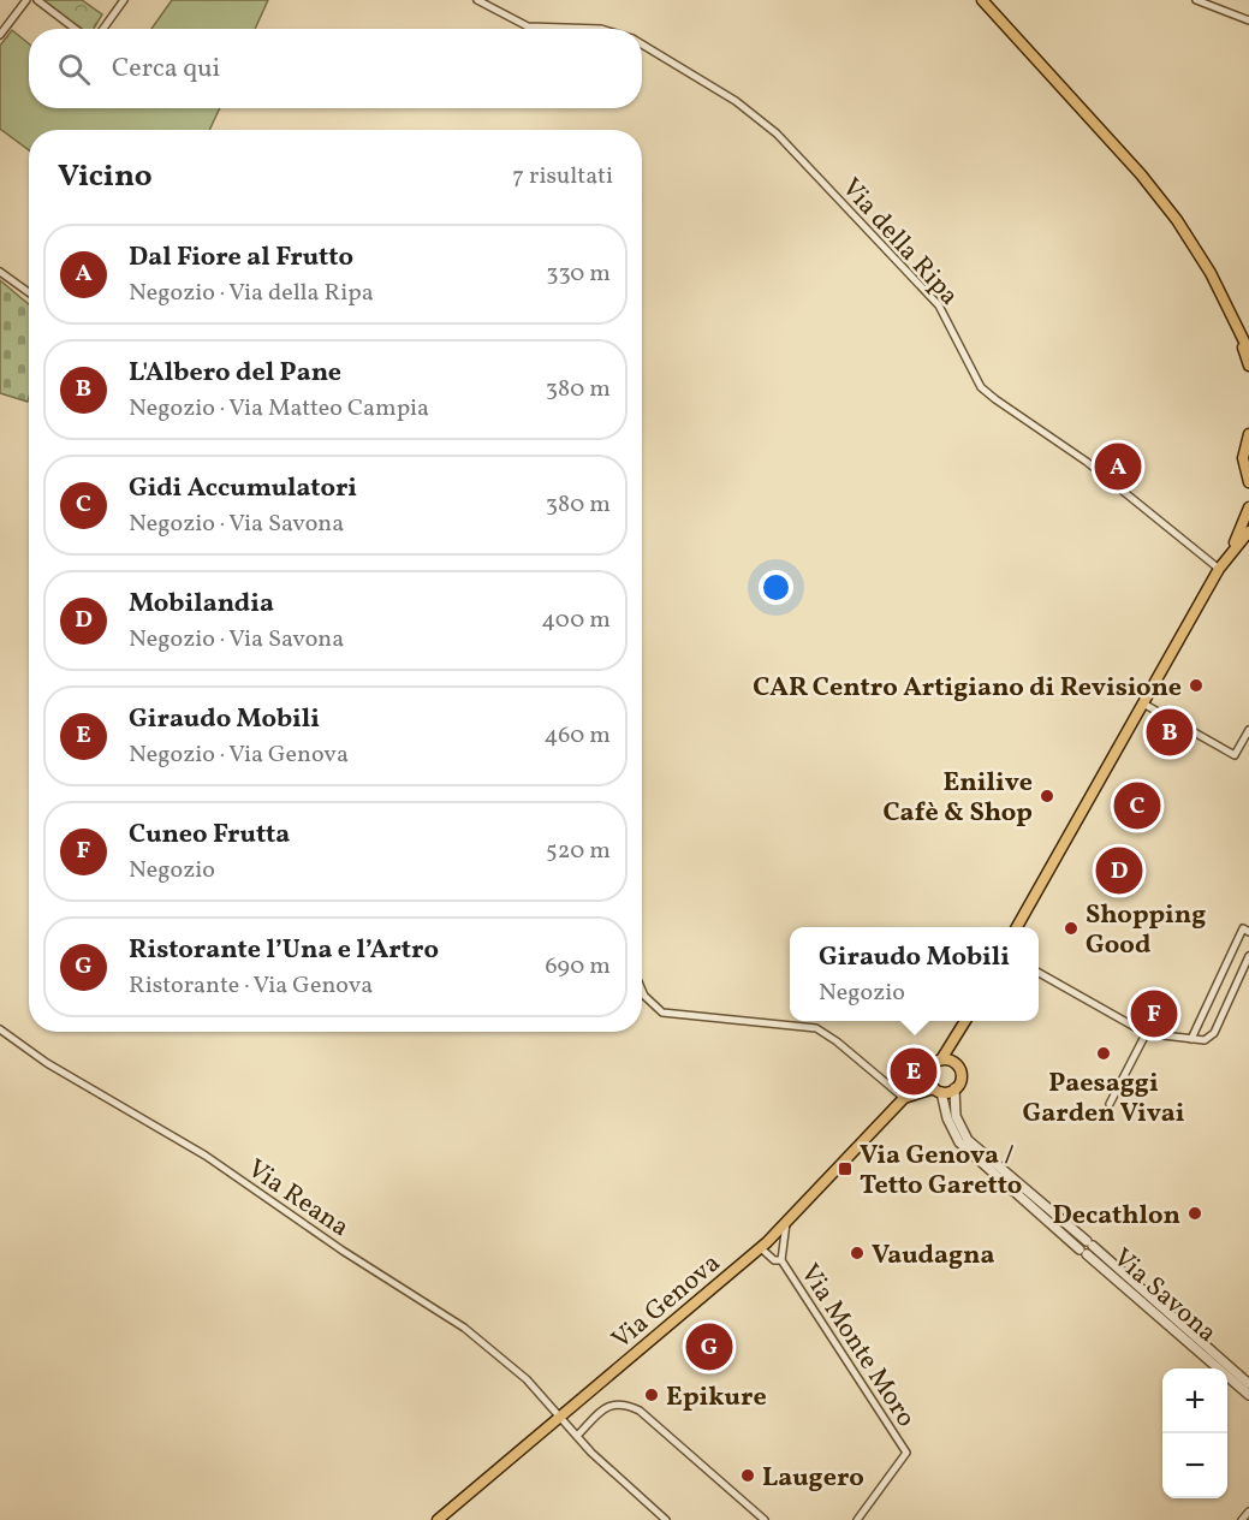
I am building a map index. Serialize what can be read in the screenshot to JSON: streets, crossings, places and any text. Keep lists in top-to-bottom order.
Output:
{
  "streets": {
    "main road": ["Via Genova"],
    "street": [
      "Via della Ripa",
      "Via Reana",
      "Via Savona",
      "Via Monte Moro"
    ]
  },
  "crossings": [
    ["Via Reana", "Via Genova"],
    ["Via Savona", "Via Genova"],
    ["Via Genova", "Via Monte Moro"]
  ],
  "places": {
    "other": [
      "CAR Centro Artigiano di Revisione",
      "Enilive Cafè & Shop",
      "Shopping Good",
      "Paesaggi Garden Vivai",
      "Decathlon",
      "Vaudagna",
      "Epikure",
      "Laugero"
    ],
    "transit": ["Via Genova / Tetto Garetto"]
  },
  "page": {
    "search": "Cerca qui",
    "heading": ["Vicino", "7 risultati"],
    "list": [
      {
        "mark": "A",
        "name": "Dal Fiore al Frutto",
        "note": "Negozio · Via della Ripa",
        "value": "330 m"
      },
      {
        "mark": "B",
        "name": "L'Albero del Pane",
        "note": "Negozio · Via Matteo Campia",
        "value": "380 m"
      },
      {
        "mark": "C",
        "name": "Gidi Accumulatori",
        "note": "Negozio · Via Savona",
        "value": "380 m"
      },
      {
        "mark": "D",
        "name": "Mobilandia",
        "note": "Negozio · Via Savona",
        "value": "400 m"
      },
      {
        "mark": "E",
        "name": "Giraudo Mobili",
        "note": "Negozio · Via Genova",
        "value": "460 m"
      },
      {
        "mark": "F",
        "name": "Cuneo Frutta",
        "note": "Negozio",
        "value": "520 m"
      },
      {
        "mark": "G",
        "name": "Ristorante l’Una e l’Artro",
        "note": "Ristorante · Via Genova",
        "value": "690 m"
      }
    ],
    "pins": [
      "A",
      "B",
      "C",
      "D",
      "F",
      "E",
      "G"
    ],
    "popup": ["Giraudo Mobili", "Negozio"],
    "map_buttons": ["+", "−"]
  }
}
